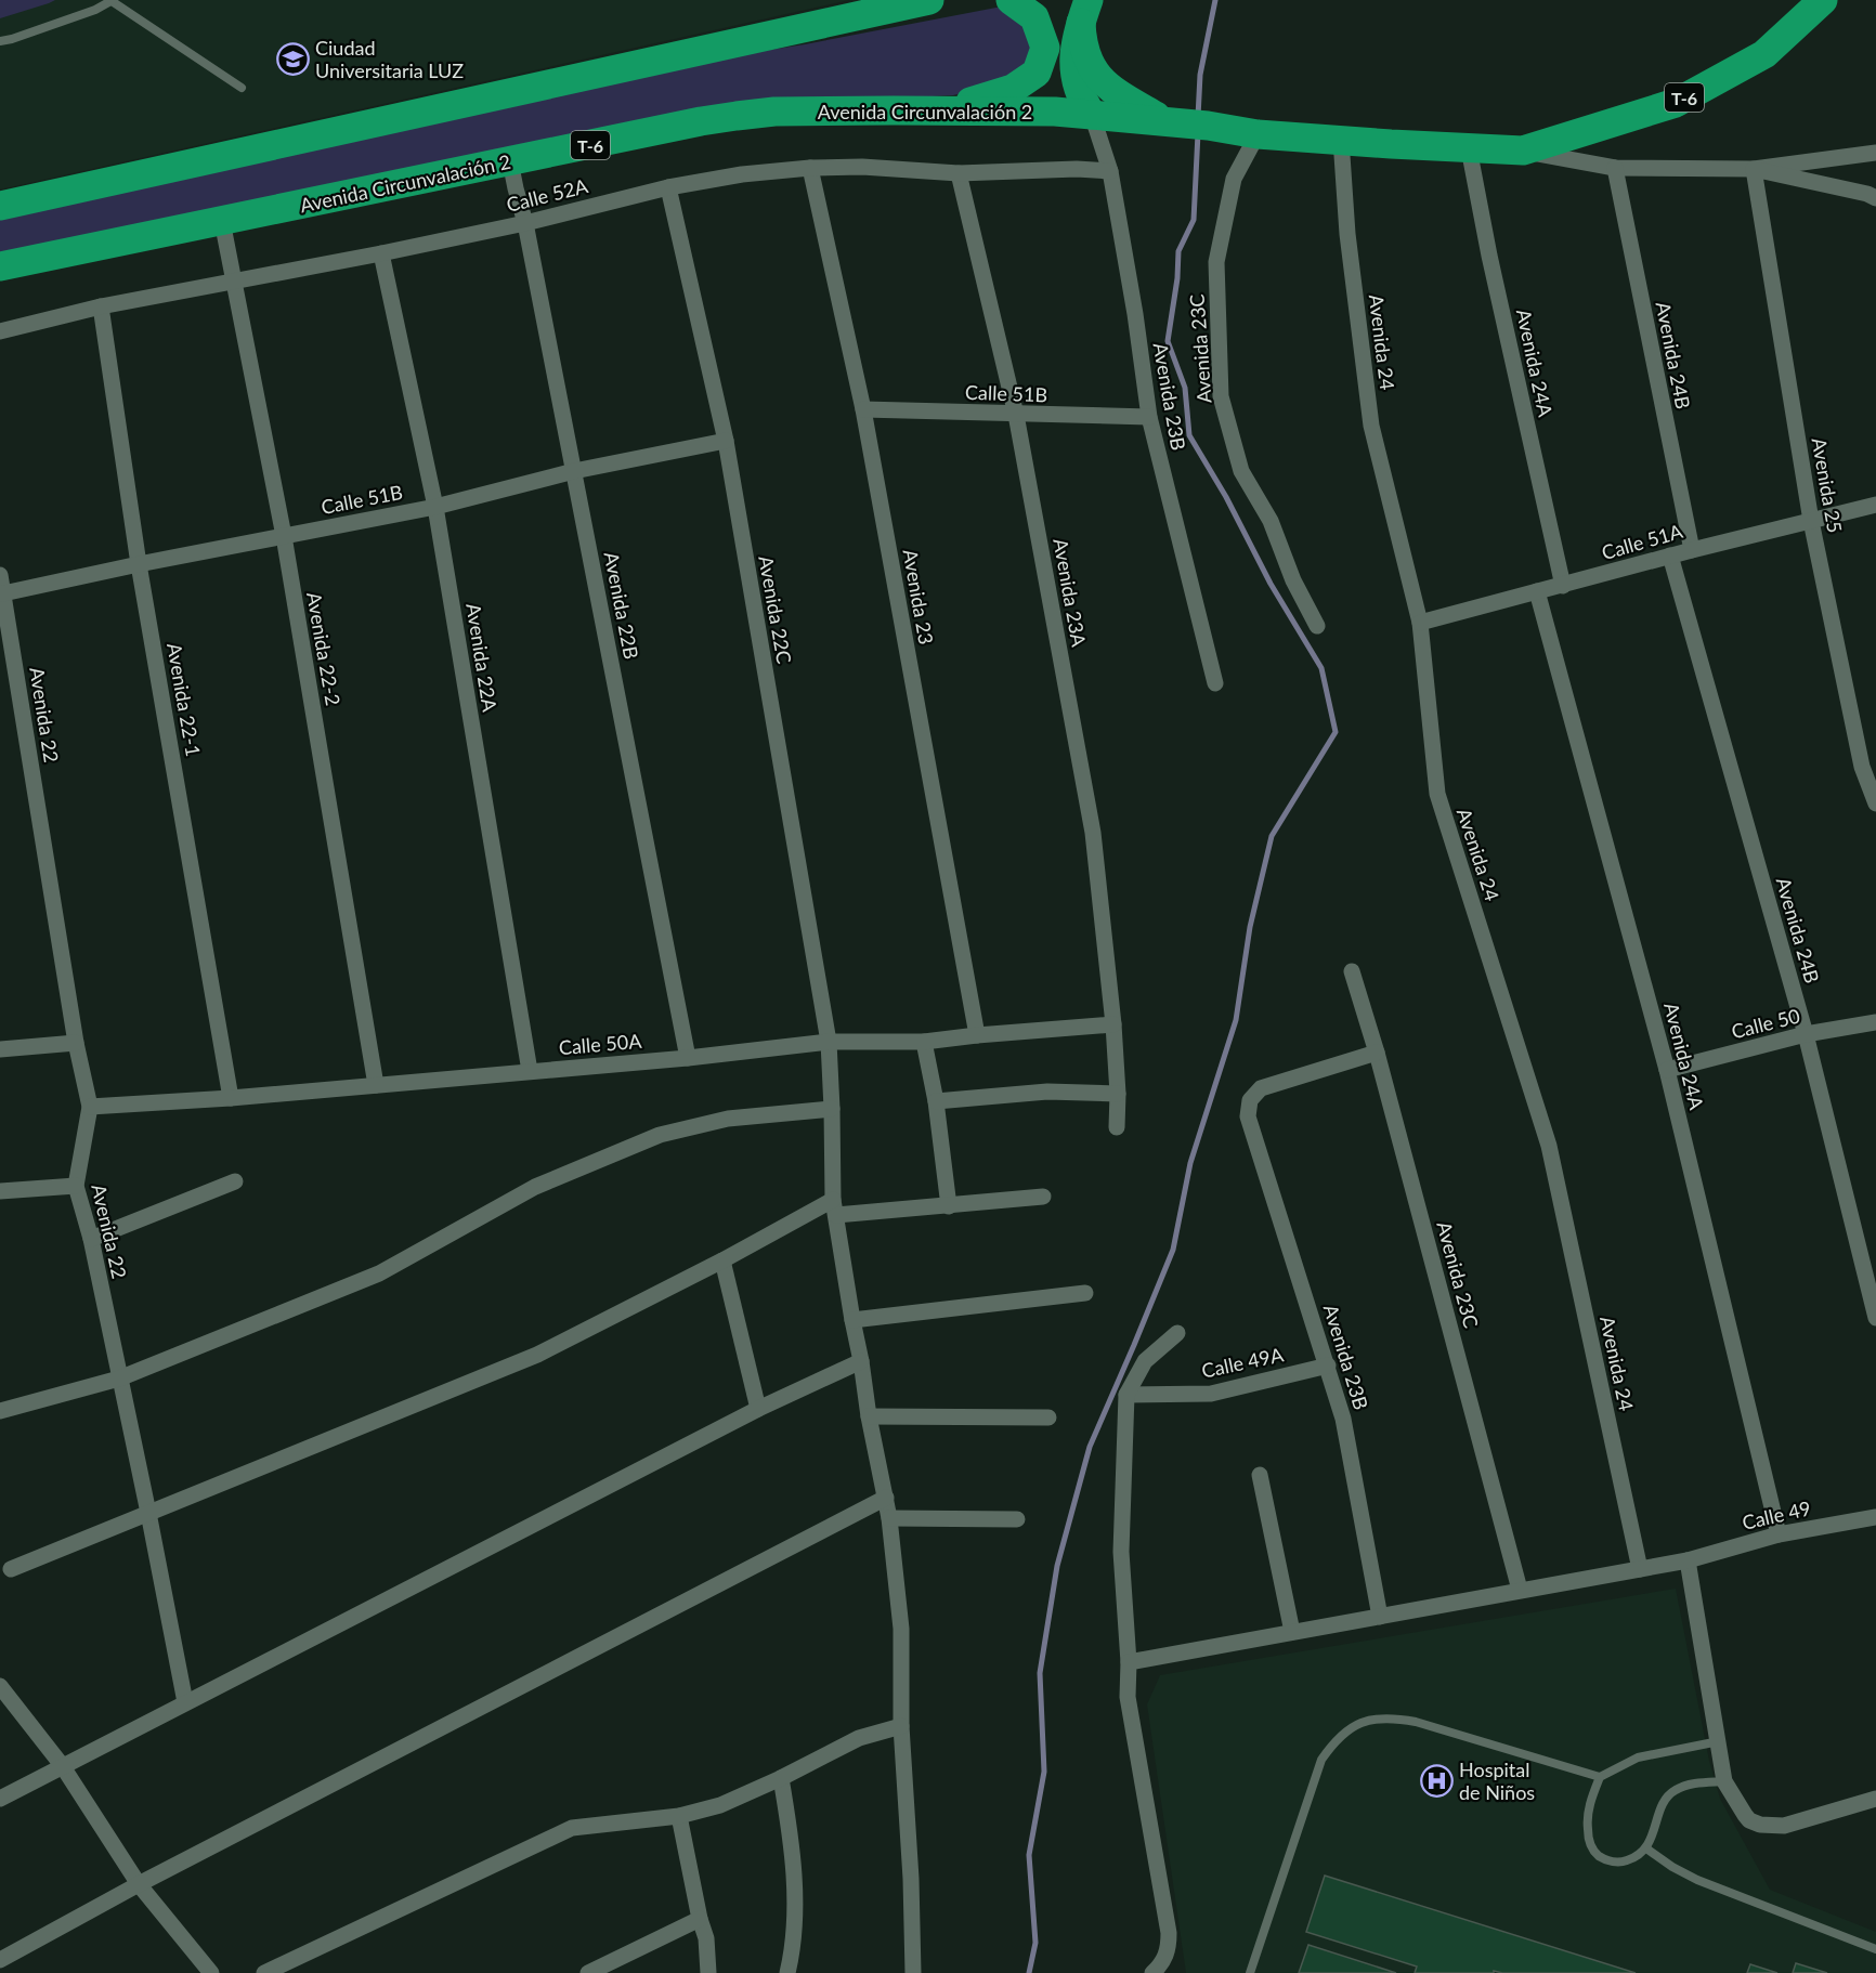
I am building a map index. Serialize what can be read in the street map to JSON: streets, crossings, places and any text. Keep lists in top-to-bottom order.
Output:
{
  "streets": {
    "highway": ["T-6", "Avenida Circunvalación 2"],
    "street": [
      "Calle 52A",
      "Avenida 24",
      "Avenida 23C",
      "Avenida 24B",
      "Avenida 24A",
      "Calle 51B",
      "Avenida 23B",
      "Avenida 25",
      "Calle 51A",
      "Avenida 23A",
      "Avenida 23",
      "Avenida 22B",
      "Avenida 22C",
      "Avenida 22-2",
      "Avenida 22A",
      "Avenida 22-1",
      "Avenida 22",
      "Calle 50",
      "Calle 50A",
      "Calle 49A",
      "Calle 49"
    ]
  },
  "crossings": [
    ["T-6", "Avenida Circunvalación 2"],
    ["Avenida Circunvalación 2", "Avenida 24"],
    ["Avenida Circunvalación 2", "Avenida 23C"],
    ["Avenida Circunvalación 2", "Avenida 24A"],
    ["Avenida Circunvalación 2", "Avenida 23B"],
    ["Avenida Circunvalación 2", "Avenida 22B"],
    ["Avenida Circunvalación 2", "Avenida 22-2"],
    ["Calle 52A", "Avenida 23B"],
    ["Calle 52A", "Avenida 23A"],
    ["Calle 52A", "Avenida 23"],
    ["Calle 52A", "Avenida 22B"],
    ["Calle 52A", "Avenida 22C"],
    ["Calle 52A", "Avenida 22-2"],
    ["Calle 52A", "Avenida 22A"],
    ["Calle 52A", "Avenida 22-1"],
    ["Avenida 24", "Calle 51A"],
    ["Avenida 24", "Calle 49"],
    ["Avenida 23C", "Avenida 23B"],
    ["Avenida 23C", "Calle 49"],
    ["Avenida 24B", "Calle 51A"],
    ["Avenida 24B", "Calle 50"],
    ["Avenida 24A", "Calle 51A"],
    ["Avenida 24A", "Calle 50"],
    ["Avenida 24A", "Calle 49"],
    ["Calle 51B", "Avenida 23B"],
    ["Calle 51B", "Avenida 23A"],
    ["Calle 51B", "Avenida 23"],
    ["Calle 51B", "Avenida 22B"],
    ["Calle 51B", "Avenida 22C"],
    ["Calle 51B", "Avenida 22-2"],
    ["Calle 51B", "Avenida 22A"],
    ["Calle 51B", "Avenida 22-1"],
    ["Calle 51B", "Avenida 22"],
    ["Avenida 23B", "Calle 49A"],
    ["Avenida 23B", "Calle 49"],
    ["Avenida 25", "Calle 51A"],
    ["Avenida 23A", "Calle 50A"],
    ["Avenida 23", "Calle 50A"],
    ["Avenida 22B", "Calle 50A"],
    ["Avenida 22C", "Calle 50A"],
    ["Avenida 22-2", "Calle 50A"],
    ["Avenida 22A", "Calle 50A"],
    ["Avenida 22-1", "Calle 50A"],
    ["Avenida 22", "Calle 50A"]
  ],
  "places": {
    "school or university": ["Ciudad Universitaria LUZ"],
    "hospital": ["Hospital de Niños"]
  }
}
